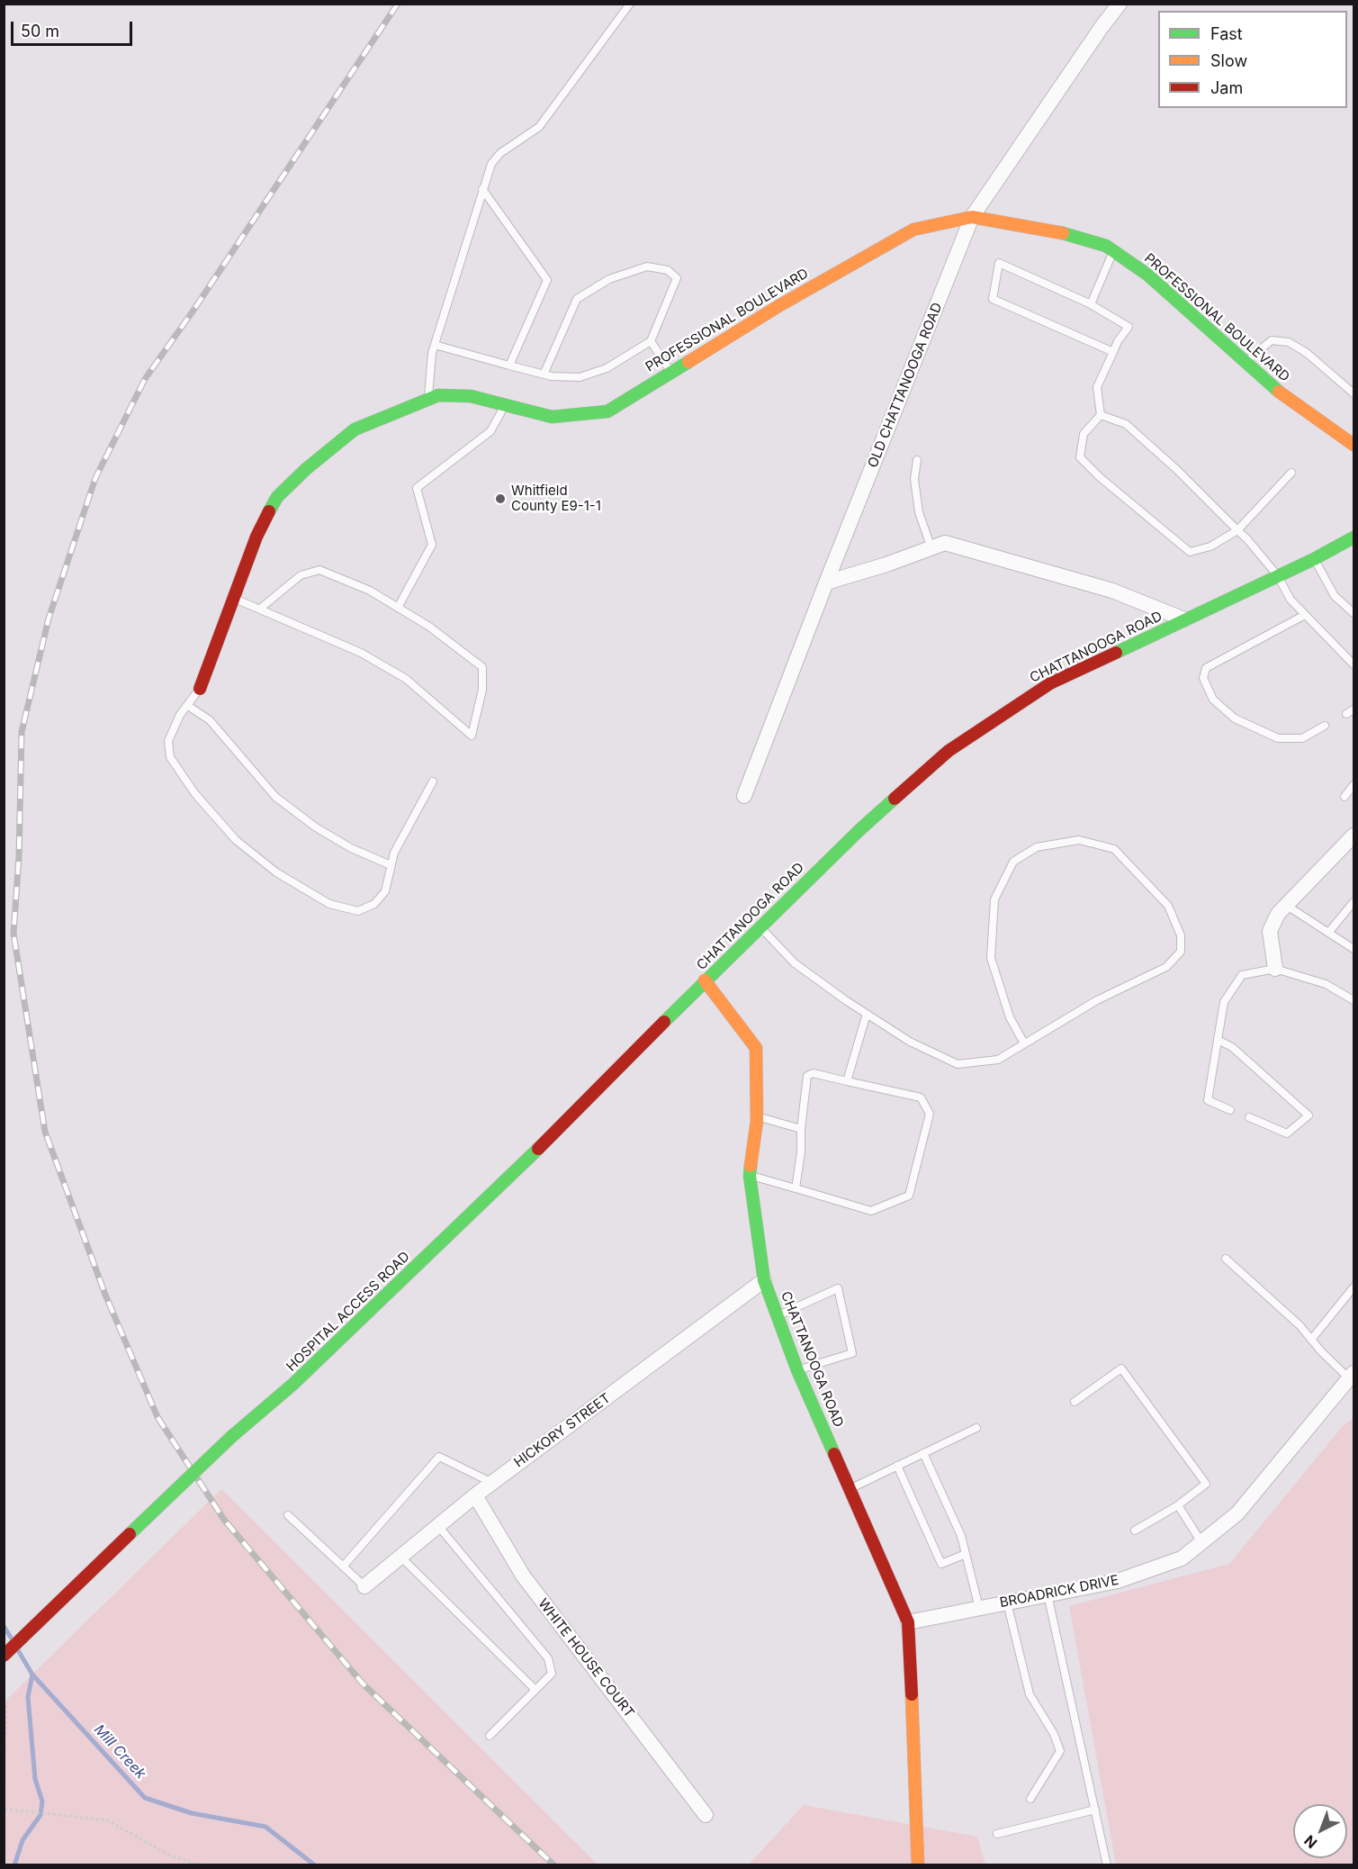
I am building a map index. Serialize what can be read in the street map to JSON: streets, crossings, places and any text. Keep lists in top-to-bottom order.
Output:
{
  "streets": {
    "street": [
      "PROFESSIONAL BOULEVARD",
      "OLD CHATTANOOGA ROAD",
      "CHATTANOOGA ROAD",
      "HOSPITAL ACCESS ROAD",
      "HICKORY STREET",
      "BROADRICK DRIVE",
      "WHITE HOUSE COURT"
    ]
  },
  "crossings": [
    ["PROFESSIONAL BOULEVARD", "OLD CHATTANOOGA ROAD"],
    ["CHATTANOOGA ROAD", "HOSPITAL ACCESS ROAD"],
    ["CHATTANOOGA ROAD", "HICKORY STREET"],
    ["CHATTANOOGA ROAD", "BROADRICK DRIVE"],
    ["HICKORY STREET", "WHITE HOUSE COURT"]
  ],
  "water": ["Mill Creek"],
  "places": ["Whitfield County E9-1-1"],
  "legend": ["Fast", "Slow", "Jam"],
  "scale_bar": "50 m",
  "north": "bottom left"
}
